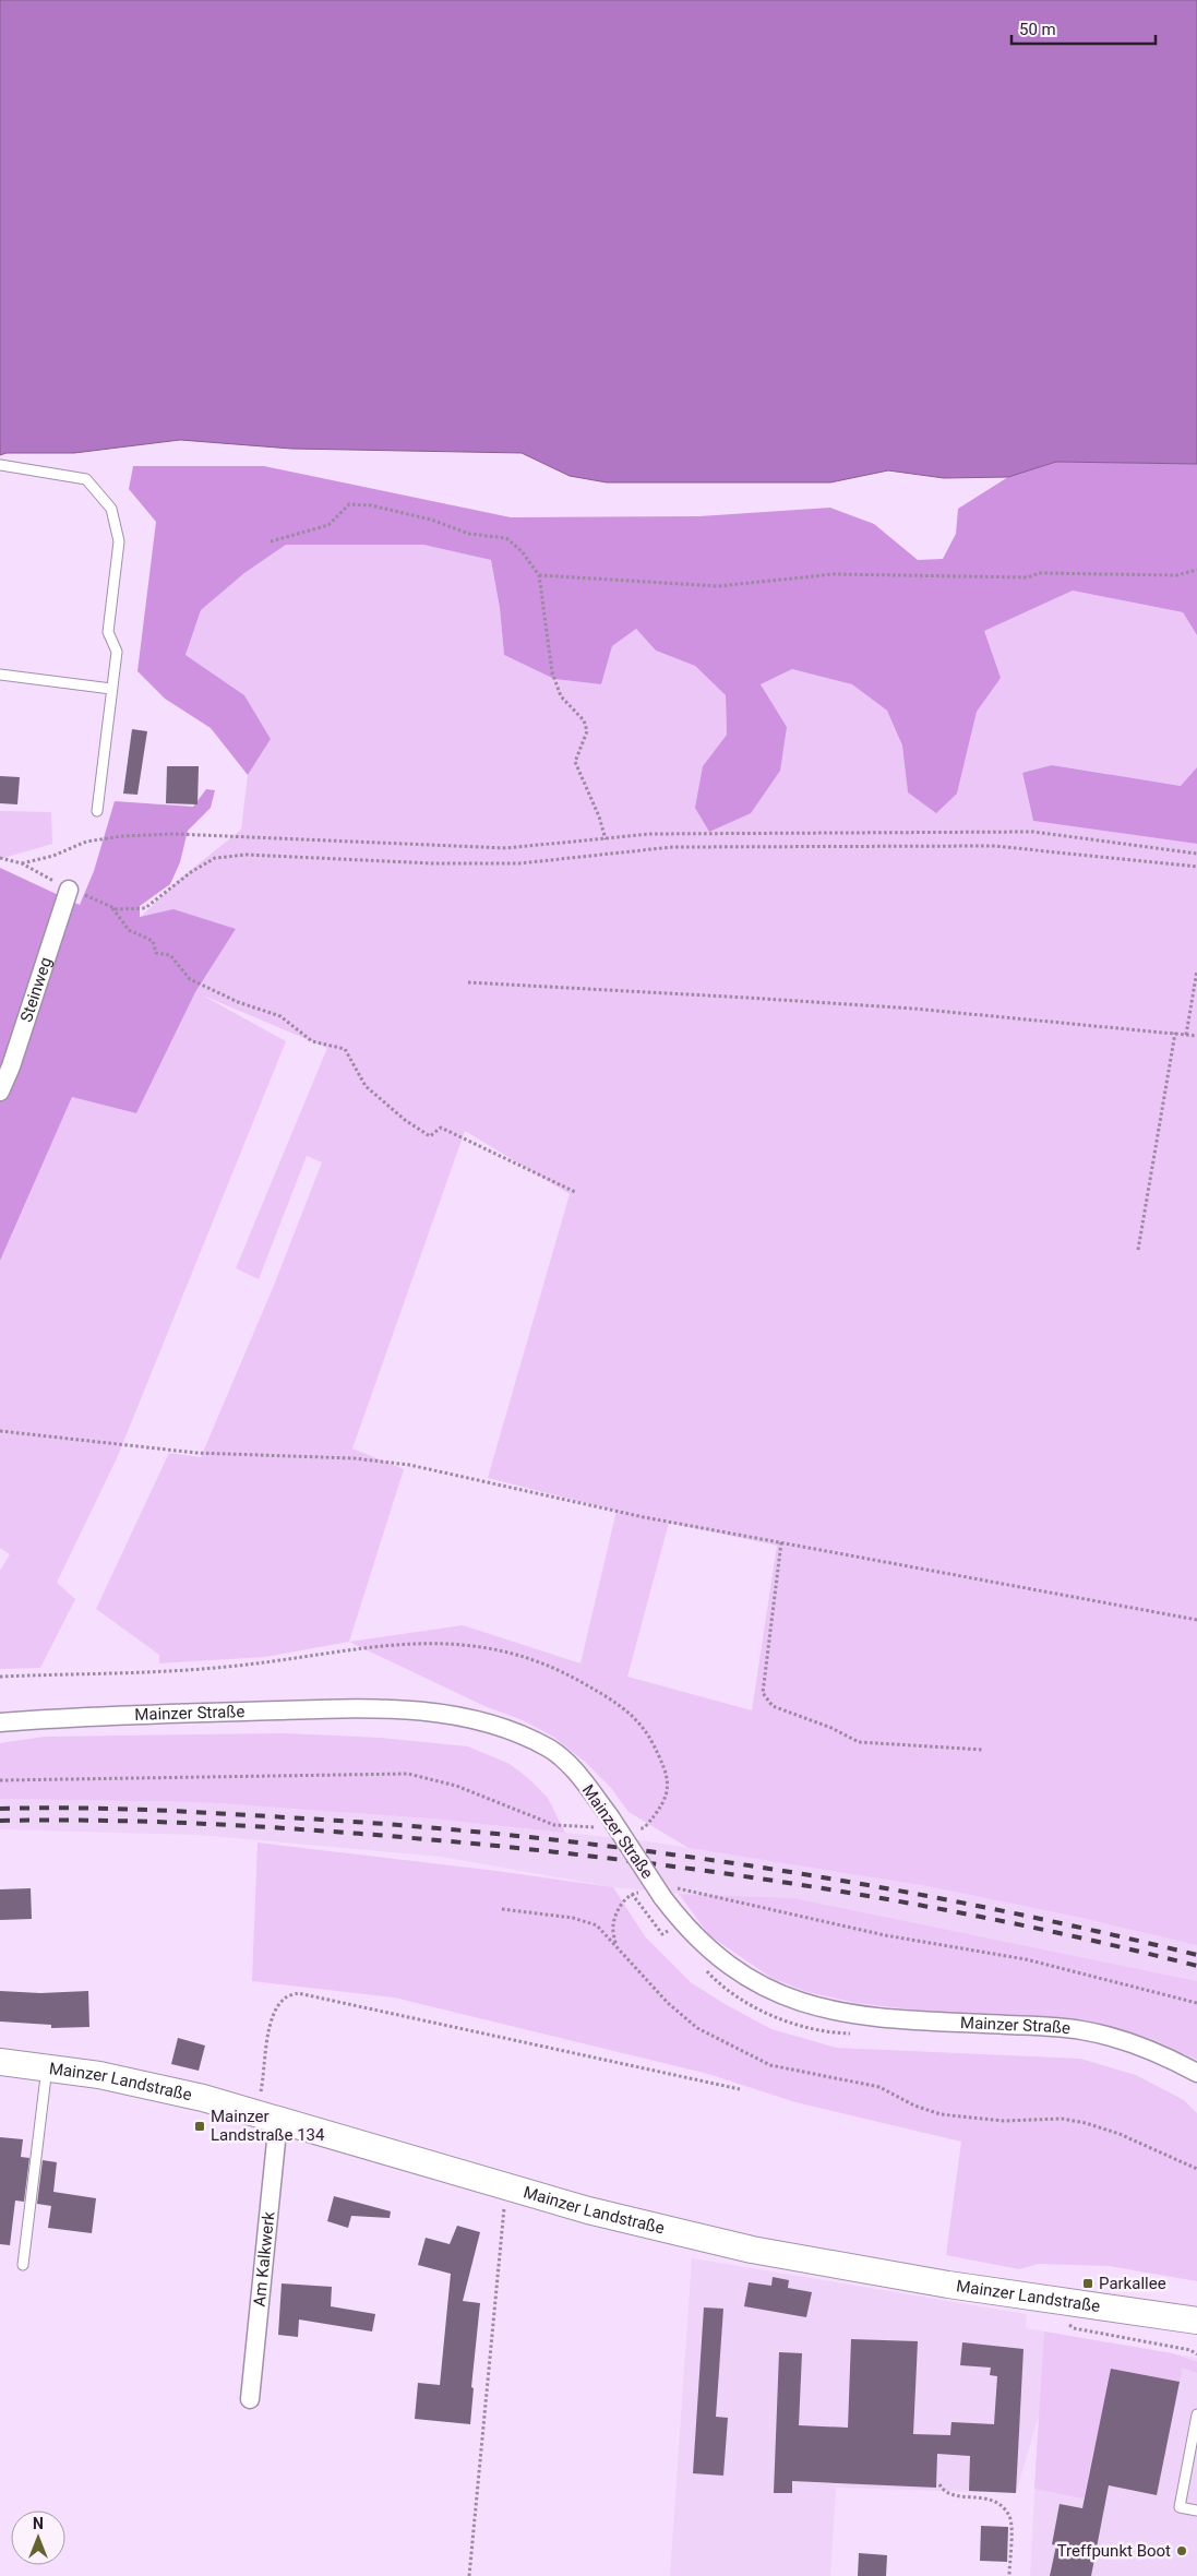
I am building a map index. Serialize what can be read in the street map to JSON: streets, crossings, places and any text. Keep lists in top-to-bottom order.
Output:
{
  "streets": {
    "main road": ["Mainzer Landstraße"],
    "street": ["Steinweg", "Mainzer Straße", "Am Kalkwerk"]
  },
  "crossings": [
    ["Mainzer Landstraße", "Am Kalkwerk"]
  ],
  "places": {
    "transit": ["Mainzer Landstraße 134", "Parkallee"],
    "other": ["Treffpunkt Boot"]
  },
  "scale_bar": "50 m",
  "north": "top"
}
